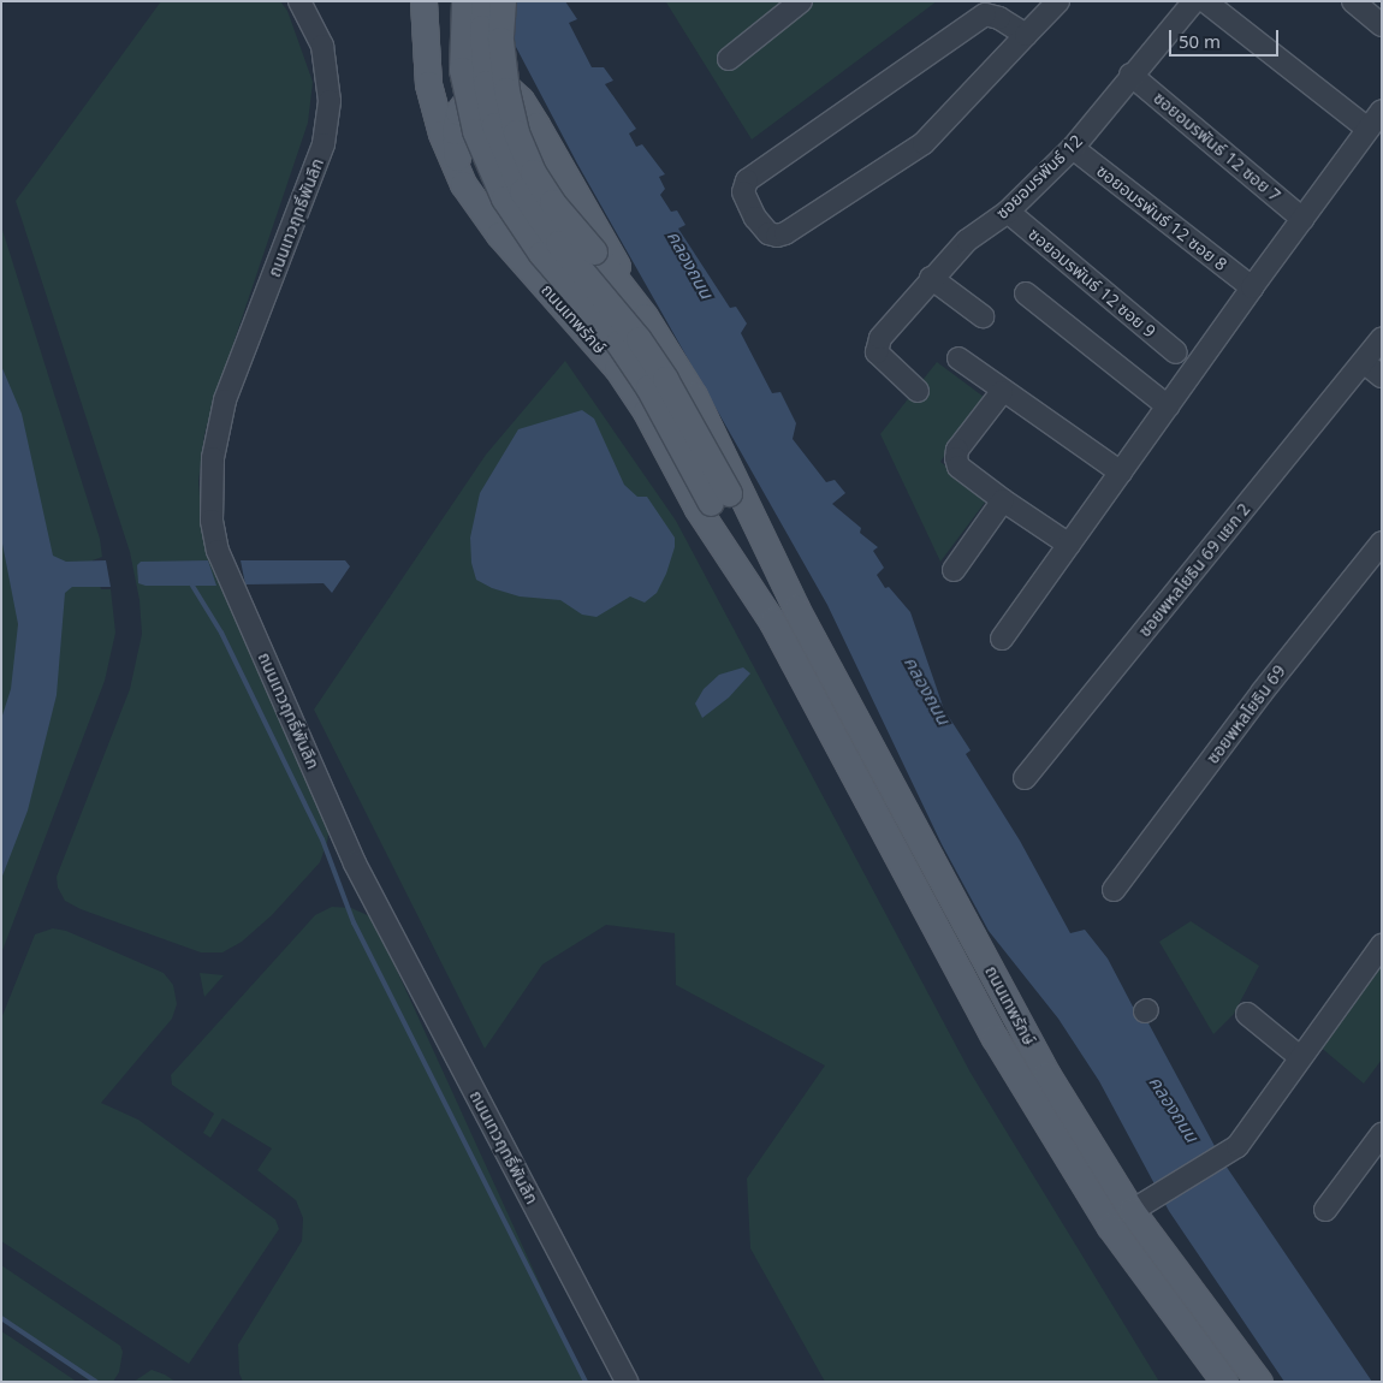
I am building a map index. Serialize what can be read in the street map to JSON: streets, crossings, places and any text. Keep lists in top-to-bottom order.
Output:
{
  "streets": {
    "main road": ["ถนนเทพรักษ์"],
    "street": [
      "ซอยอมรพันธ์ 12 ซอย 7",
      "ซอยอมรพันธ์ 12",
      "ถนนเทวฤทธิ์พันลึก",
      "ซอยอมรพันธ์ 12 ซอย 8",
      "ซอยอมรพันธ์ 12 ซอย 9",
      "ซอยพหลโยธิน 69 แยก 2",
      "ซอยพหลโยธิน 69"
    ]
  },
  "crossings": [
    ["ซอยอมรพันธ์ 12 ซอย 7", "ซอยอมรพันธ์ 12"],
    ["ซอยอมรพันธ์ 12", "ซอยอมรพันธ์ 12 ซอย 8"],
    ["ซอยอมรพันธ์ 12", "ซอยอมรพันธ์ 12 ซอย 9"]
  ],
  "water": ["คลองถนน"],
  "scale_bar": "50 m"
}
